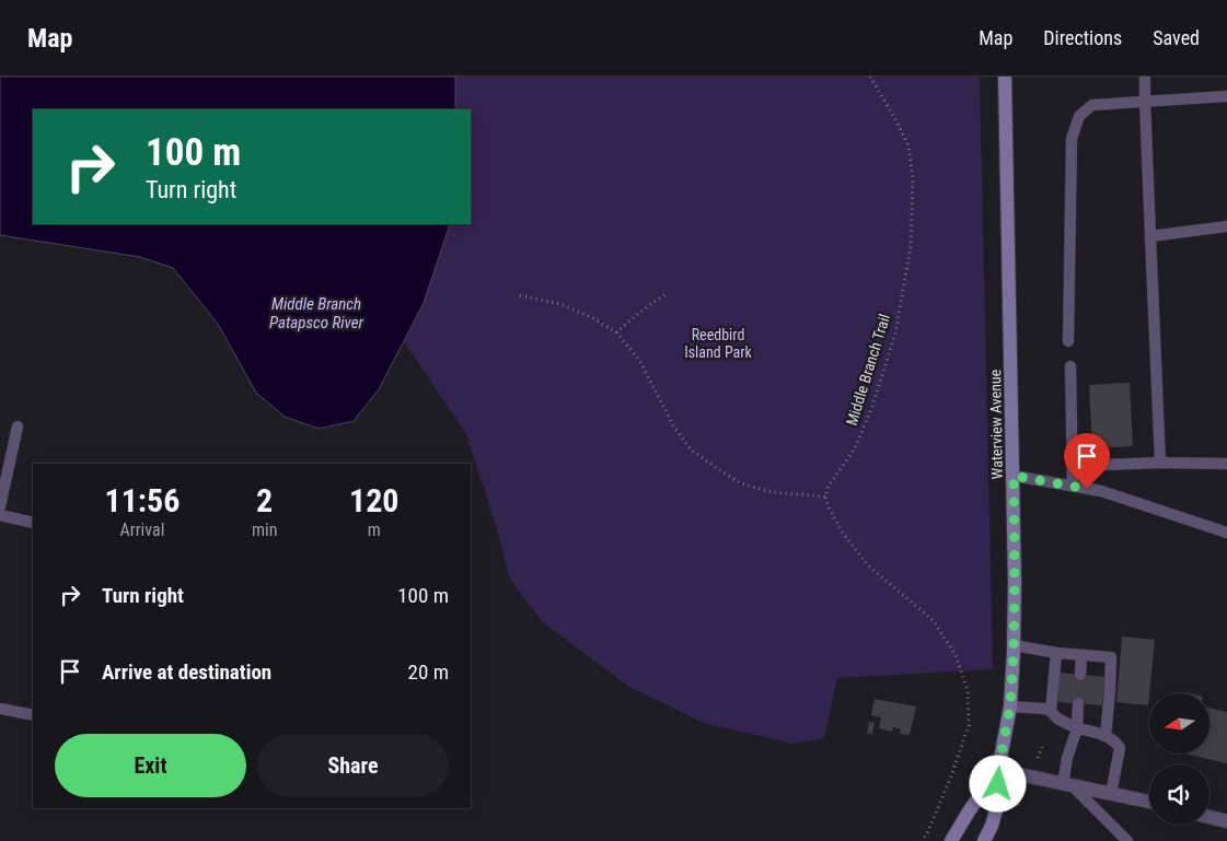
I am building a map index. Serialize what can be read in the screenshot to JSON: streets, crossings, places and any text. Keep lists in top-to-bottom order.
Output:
{
  "streets": {
    "main road": ["Waterview Avenue"],
    "path": ["Middle Branch Trail"]
  },
  "water": ["Middle Branch Patapsco River"],
  "parks": ["Reedbird Island Park"],
  "north": "left",
  "page": {
    "header": "Map",
    "nav": ["Map", "Directions", "Saved"],
    "turn": ["100 m", "Turn right"],
    "eta": [
      "11:56",
      "Arrival",
      "2",
      "min",
      "120",
      "m"
    ],
    "list": [
      {
        "name": "Turn right",
        "value": "100 m"
      },
      {
        "name": "Arrive at destination",
        "value": "20 m"
      }
    ],
    "buttons": ["Exit", "Share"]
  }
}
